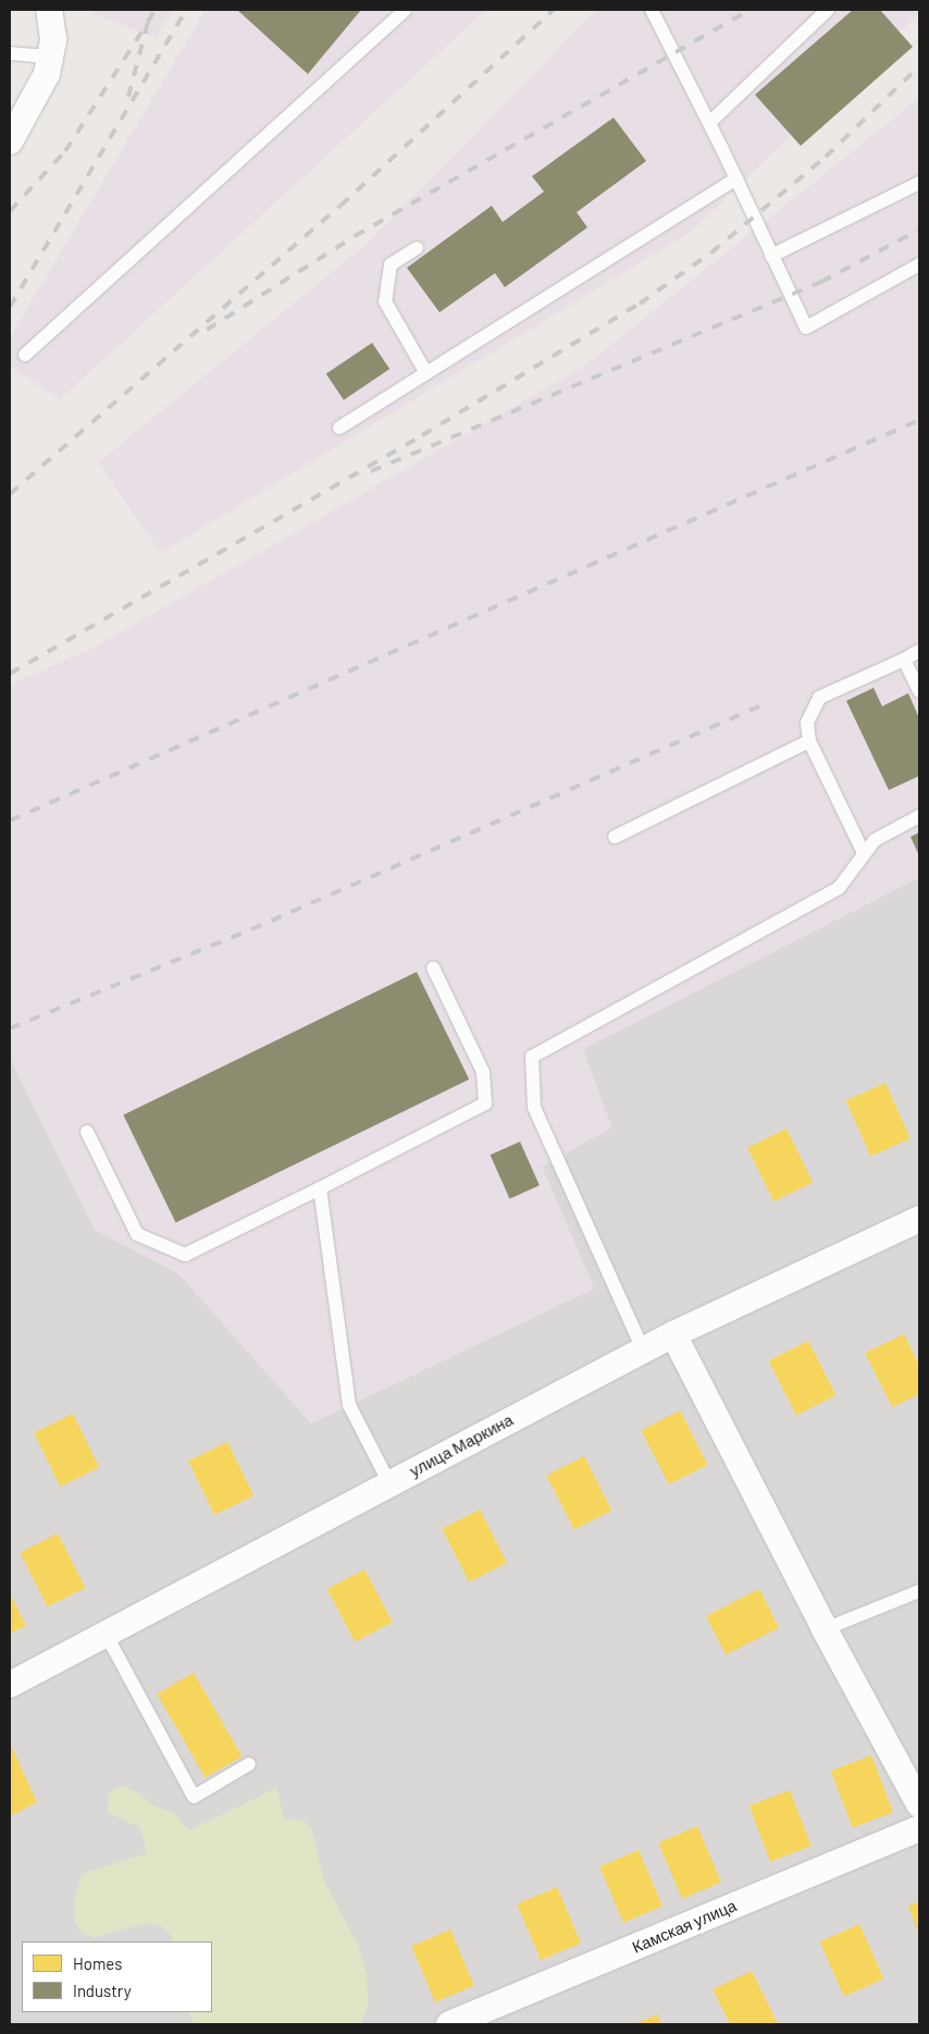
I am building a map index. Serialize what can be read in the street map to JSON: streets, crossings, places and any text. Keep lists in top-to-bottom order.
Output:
{
  "streets": {
    "street": ["улица Маркина", "Камская улица"]
  },
  "legend": ["Homes", "Industry"]
}
